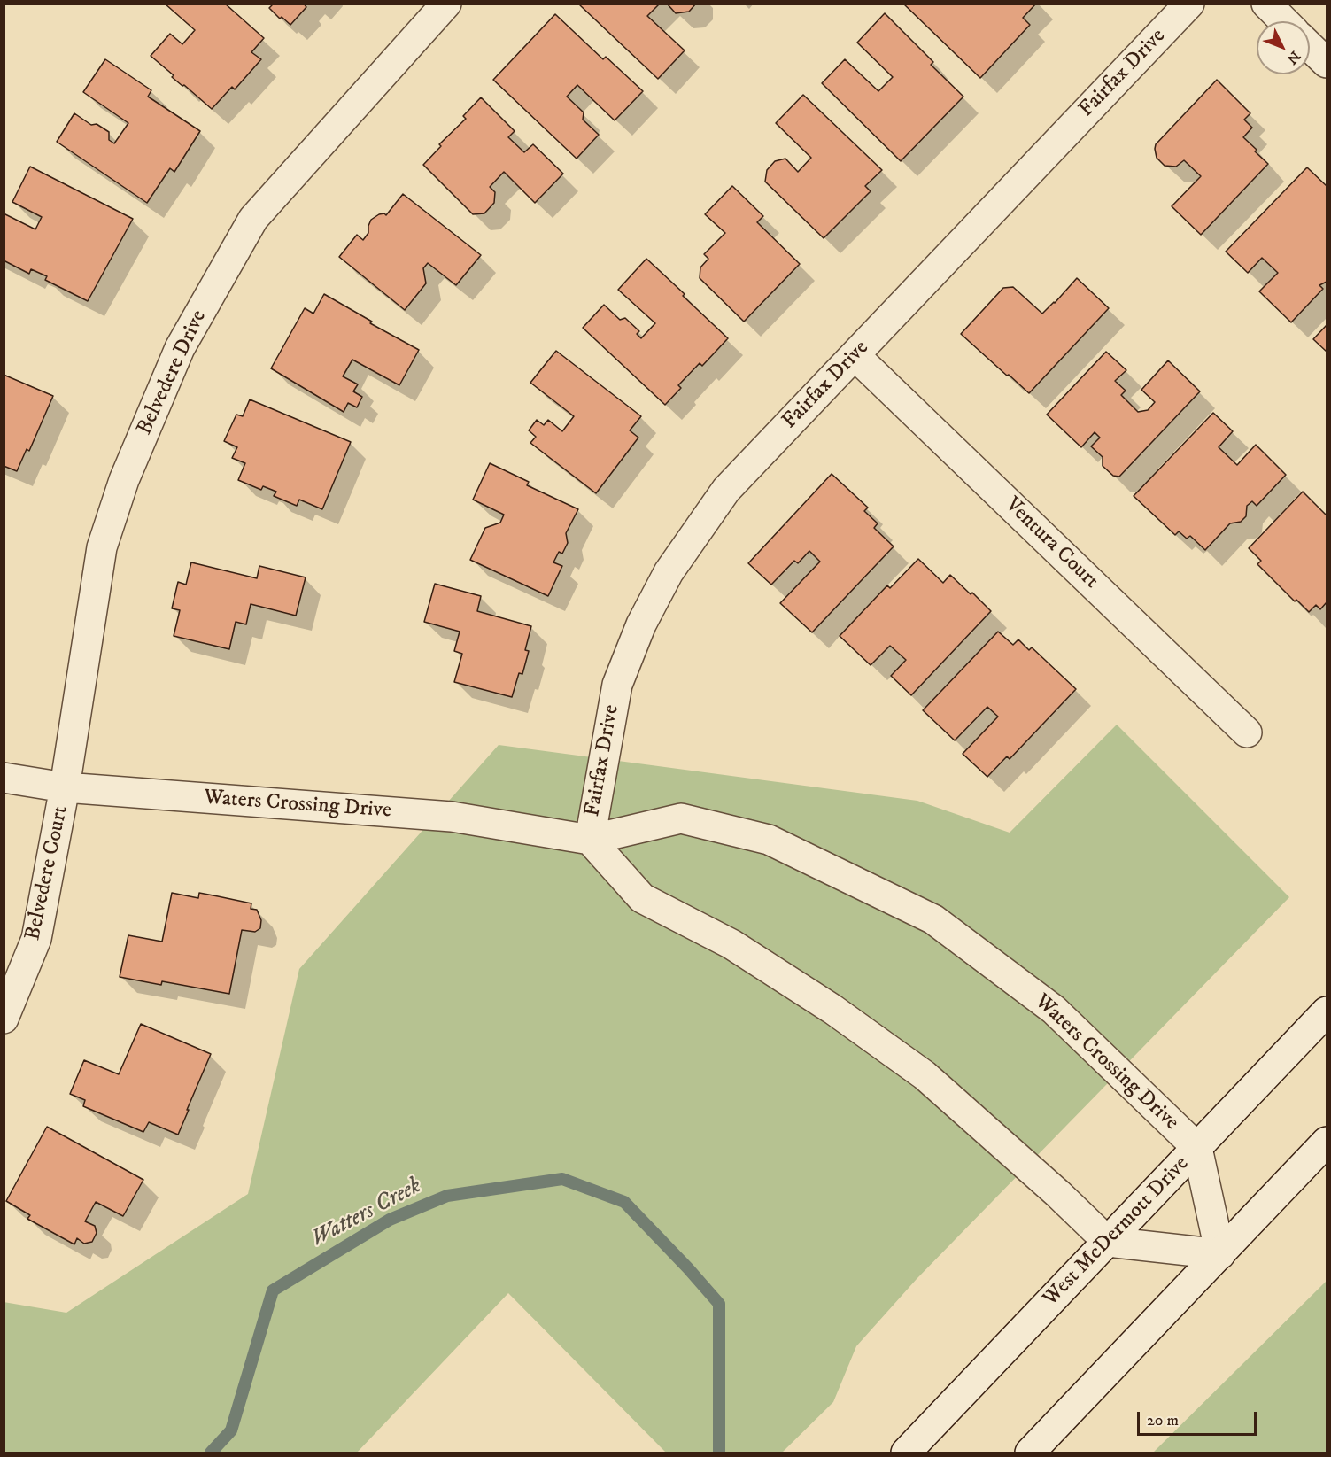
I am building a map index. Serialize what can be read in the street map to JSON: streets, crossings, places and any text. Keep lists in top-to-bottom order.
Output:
{
  "streets": {
    "street": [
      "Fairfax Drive",
      "Belvedere Drive",
      "Ventura Court",
      "Waters Crossing Drive",
      "Belvedere Court",
      "West McDermott Drive"
    ]
  },
  "crossings": [
    ["Fairfax Drive", "Ventura Court"],
    ["Fairfax Drive", "Waters Crossing Drive"],
    ["Belvedere Drive", "Waters Crossing Drive"],
    ["Belvedere Drive", "Belvedere Court"],
    ["Waters Crossing Drive", "Belvedere Court"],
    ["Waters Crossing Drive", "West McDermott Drive"]
  ],
  "water": ["Watters Creek"],
  "scale_bar": "20 m",
  "north": "bottom right"
}
